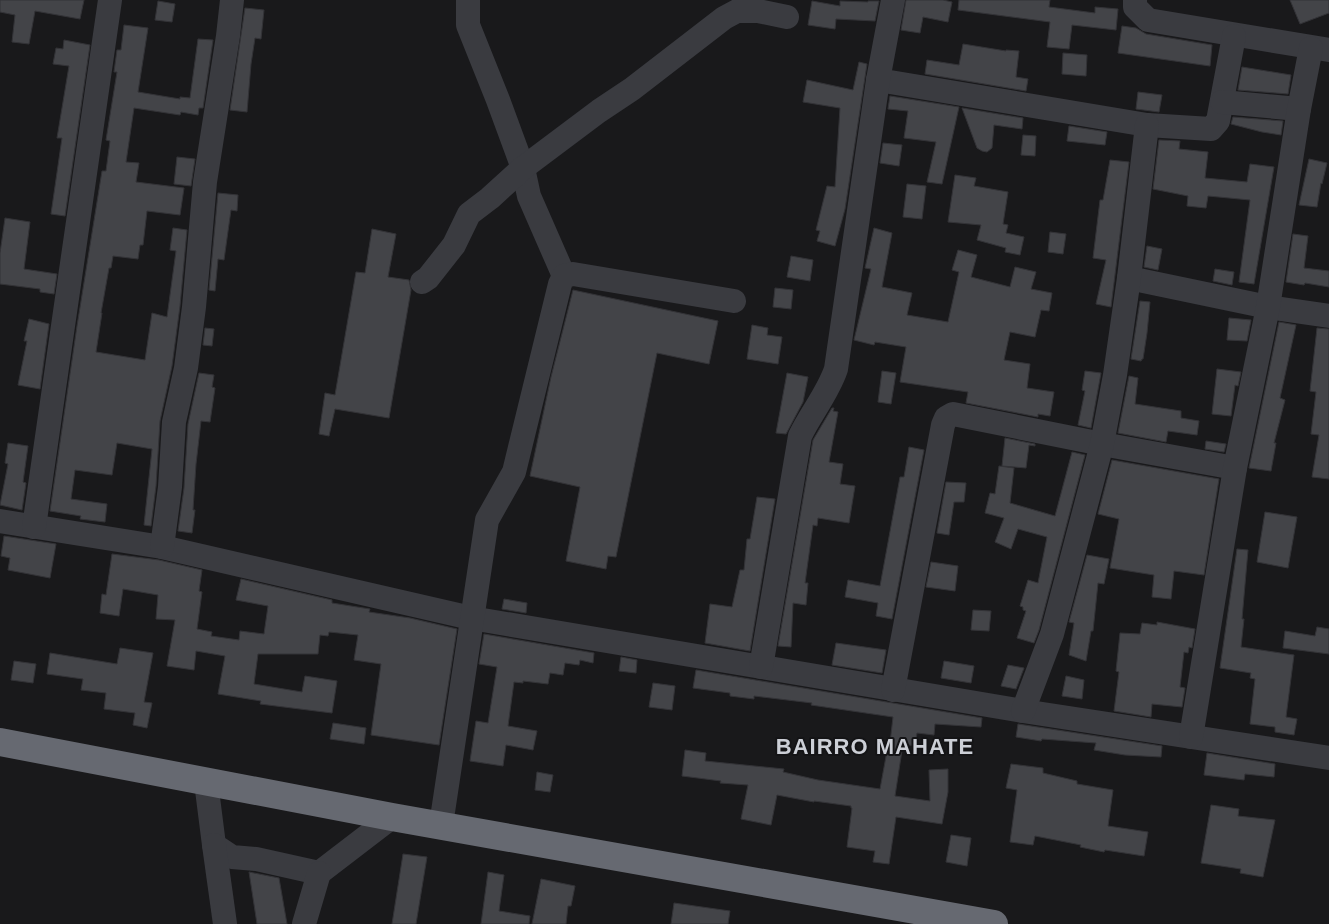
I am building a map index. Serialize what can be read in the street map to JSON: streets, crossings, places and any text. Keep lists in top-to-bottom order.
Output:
{
  "districts": ["BAIRRO MAHATE"]
}
